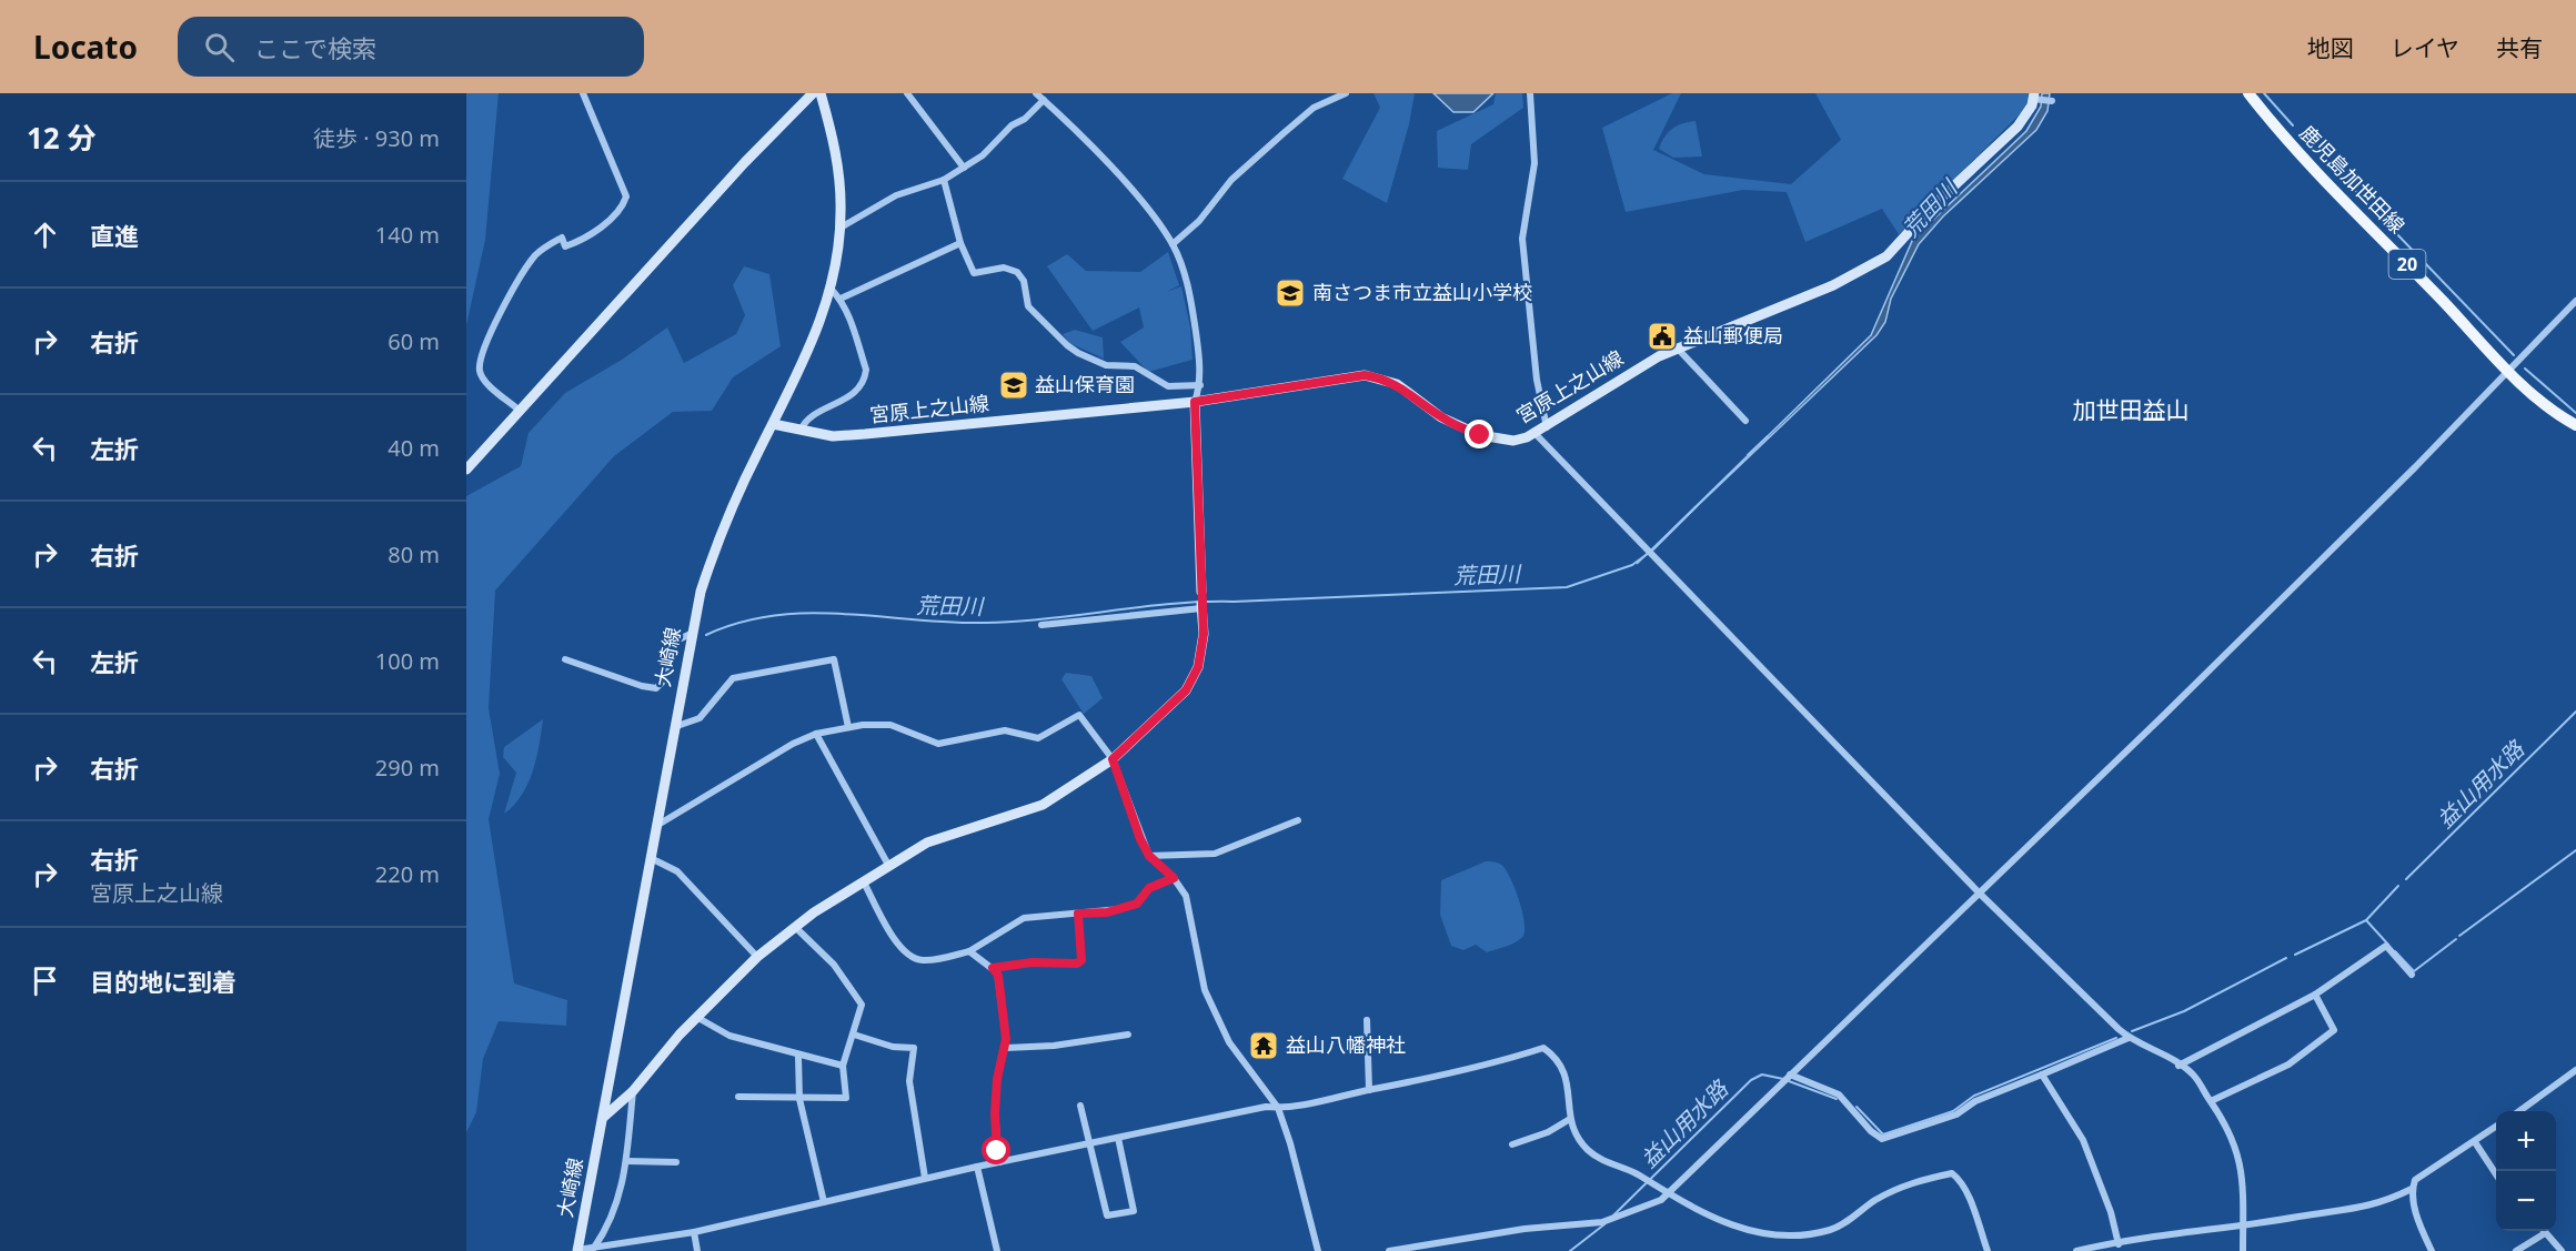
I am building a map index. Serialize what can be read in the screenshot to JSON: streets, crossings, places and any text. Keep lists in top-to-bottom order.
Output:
{
  "streets": {
    "main road": ["鹿児島加世田線", "20"],
    "street": ["宮原上之山線", "大崎線"]
  },
  "crossings": [
    ["宮原上之山線", "大崎線"]
  ],
  "districts": ["加世田益山"],
  "water": ["荒田川", "益山用水路"],
  "places": {
    "school or university": ["南さつま市立益山小学校", "益山保育園"],
    "public building": ["益山郵便局"],
    "temple": ["益山八幡神社"]
  },
  "page": {
    "header": "Locato",
    "search": "ここで検索",
    "nav": ["地図", "レイヤ", "共有"],
    "heading": ["12 分", "徒歩 · 930 m"],
    "list": [
      ["直進", "140 m"],
      ["右折", "60 m"],
      ["左折", "40 m"],
      ["右折", "80 m"],
      ["左折", "100 m"],
      ["右折", "290 m"],
      ["右折", "宮原上之山線", "220 m"],
      "目的地に到着"
    ],
    "map_buttons": ["+", "−"]
  }
}
